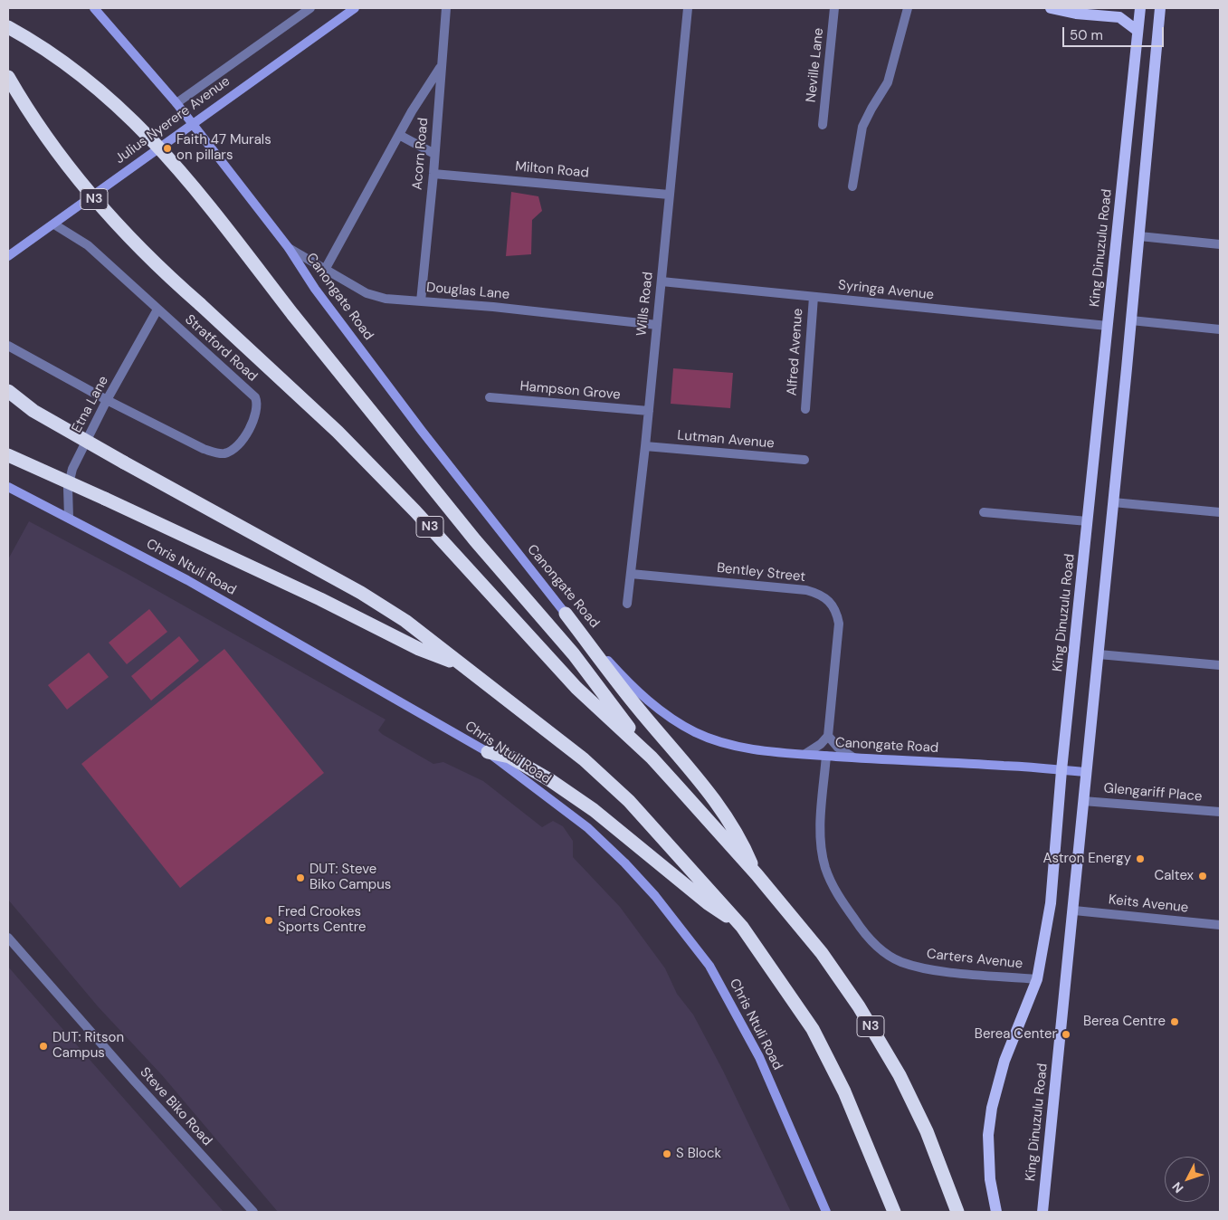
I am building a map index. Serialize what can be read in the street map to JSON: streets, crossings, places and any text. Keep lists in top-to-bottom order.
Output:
{
  "streets": {
    "highway": ["N3"],
    "main road": [
      "Julius Nyerere Avenue",
      "King Dinuzulu Road",
      "Canongate Road",
      "Chris Ntuli Road"
    ],
    "street": [
      "Neville Lane",
      "Acorn Road",
      "Milton Road",
      "Syringa Avenue",
      "Douglas Lane",
      "Wills Road",
      "Stratford Road",
      "Alfred Avenue",
      "Hampson Grove",
      "Etna Lane",
      "Lutman Avenue",
      "Bentley Street",
      "Glengariff Place",
      "Keits Avenue",
      "Carters Avenue",
      "Steve Biko Road"
    ]
  },
  "crossings": [
    ["Julius Nyerere Avenue", "Canongate Road"],
    ["Julius Nyerere Avenue", "Stratford Road"],
    ["Acorn Road", "Milton Road"],
    ["Acorn Road", "Douglas Lane"],
    ["Milton Road", "Wills Road"],
    ["King Dinuzulu Road", "Syringa Avenue"],
    ["King Dinuzulu Road", "Canongate Road"],
    ["King Dinuzulu Road", "Glengariff Place"],
    ["King Dinuzulu Road", "Keits Avenue"],
    ["King Dinuzulu Road", "Carters Avenue"],
    ["Syringa Avenue", "Wills Road"],
    ["Syringa Avenue", "Alfred Avenue"],
    ["Douglas Lane", "Canongate Road"],
    ["Douglas Lane", "Wills Road"],
    ["Canongate Road", "Carters Avenue"],
    ["Wills Road", "Hampson Grove"],
    ["Wills Road", "Lutman Avenue"],
    ["Wills Road", "Bentley Street"],
    ["Stratford Road", "Etna Lane"],
    ["Etna Lane", "Chris Ntuli Road"]
  ],
  "places": [
    "Faith 47 Murals on pillars",
    "Astron Energy",
    "Caltex",
    "DUT: Steve Biko Campus",
    "Fred Crookes Sports Centre",
    "Berea Centre",
    "Berea Center",
    "DUT: Ritson Campus",
    "S Block"
  ],
  "scale_bar": "50 m",
  "north": "bottom left"
}
